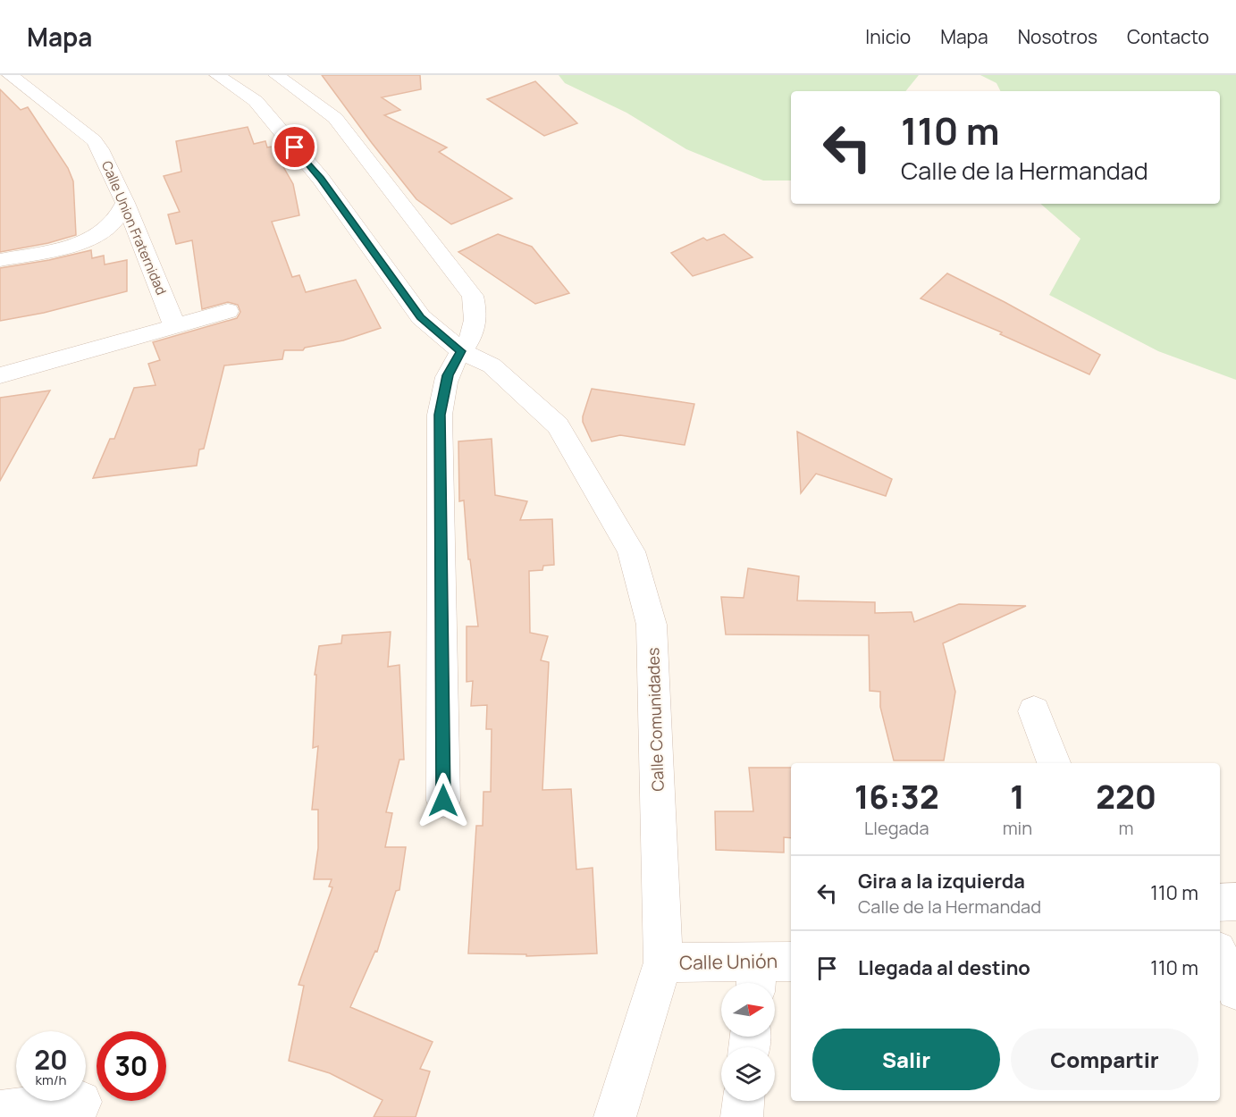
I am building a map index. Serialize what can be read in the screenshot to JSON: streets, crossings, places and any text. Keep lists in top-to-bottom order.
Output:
{
  "streets": {
    "street": ["Calle Union Fraternidad", "Calle Comunidades", "Calle Unión"]
  },
  "crossings": [
    ["Calle Comunidades", "Calle Unión"]
  ],
  "north": "right",
  "page": {
    "header": "Mapa",
    "nav": [
      "Inicio",
      "Mapa",
      "Nosotros",
      "Contacto"
    ],
    "turn": ["110 m", "Calle de la Hermandad"],
    "eta": [
      "16:32",
      "Llegada",
      "1",
      "min",
      "220",
      "m"
    ],
    "list": [
      {
        "name": "Gira a la izquierda",
        "note": "Calle de la Hermandad",
        "value": "110 m"
      },
      {
        "name": "Llegada al destino",
        "value": "110 m"
      }
    ],
    "buttons": ["Salir", "Compartir"],
    "speed": "20 km/h",
    "limit": "30"
  }
}
